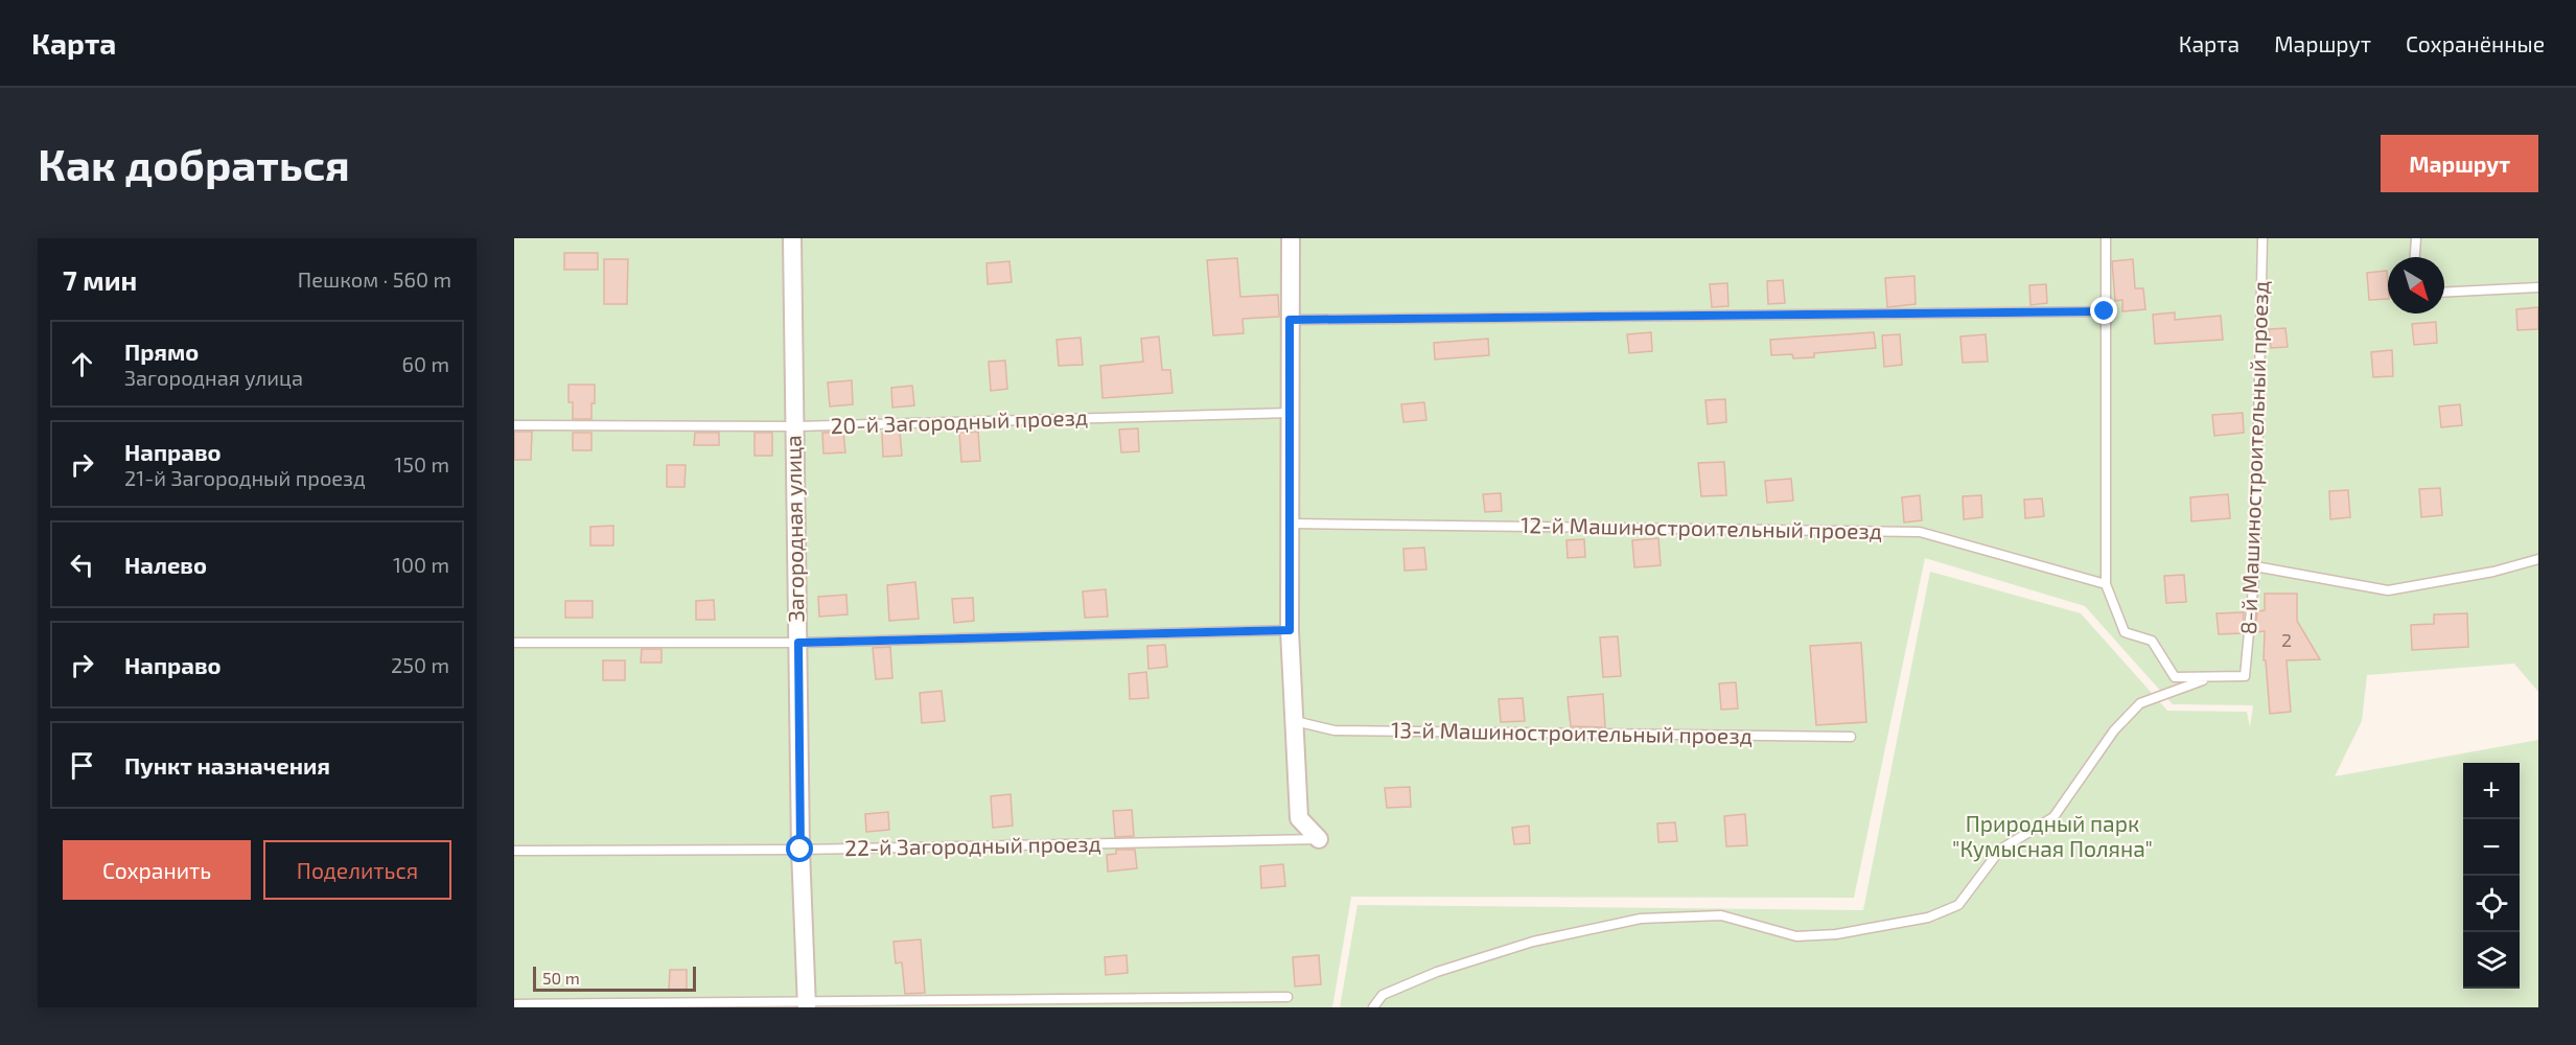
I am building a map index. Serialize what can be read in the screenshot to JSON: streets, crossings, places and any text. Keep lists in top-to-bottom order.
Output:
{
  "streets": {
    "street": ["Загородная улица"],
    "lane": [
      "20-й Загородный проезд",
      "8-й Машиностроительный проезд",
      "12-й Машиностроительный проезд",
      "13-й Машиностроительный проезд",
      "22-й Загородный проезд"
    ]
  },
  "crossings": [
    ["20-й Загородный проезд", "Загородная улица"],
    ["Загородная улица", "22-й Загородный проезд"]
  ],
  "parks": ["Природный парк \"Кумысная Поляна\""],
  "house_numbers": ["2"],
  "scale_bar": "50 m",
  "north": "bottom right",
  "page": {
    "header": "Карта",
    "nav": ["Карта", "Маршрут", "Сохранённые"],
    "buttons": [
      "Маршрут",
      ["Сохранить", "Поделиться"]
    ],
    "title": "Как добраться",
    "heading": ["7 мин", "Пешком · 560 m"],
    "list": [
      ["Прямо", "Загородная улица", "60 m"],
      ["Направо", "21-й Загородный проезд", "150 m"],
      ["Налево", "100 m"],
      ["Направо", "250 m"],
      "Пункт назначения"
    ],
    "map_buttons": ["+", "−"],
    "scale": "50 m"
  }
}
